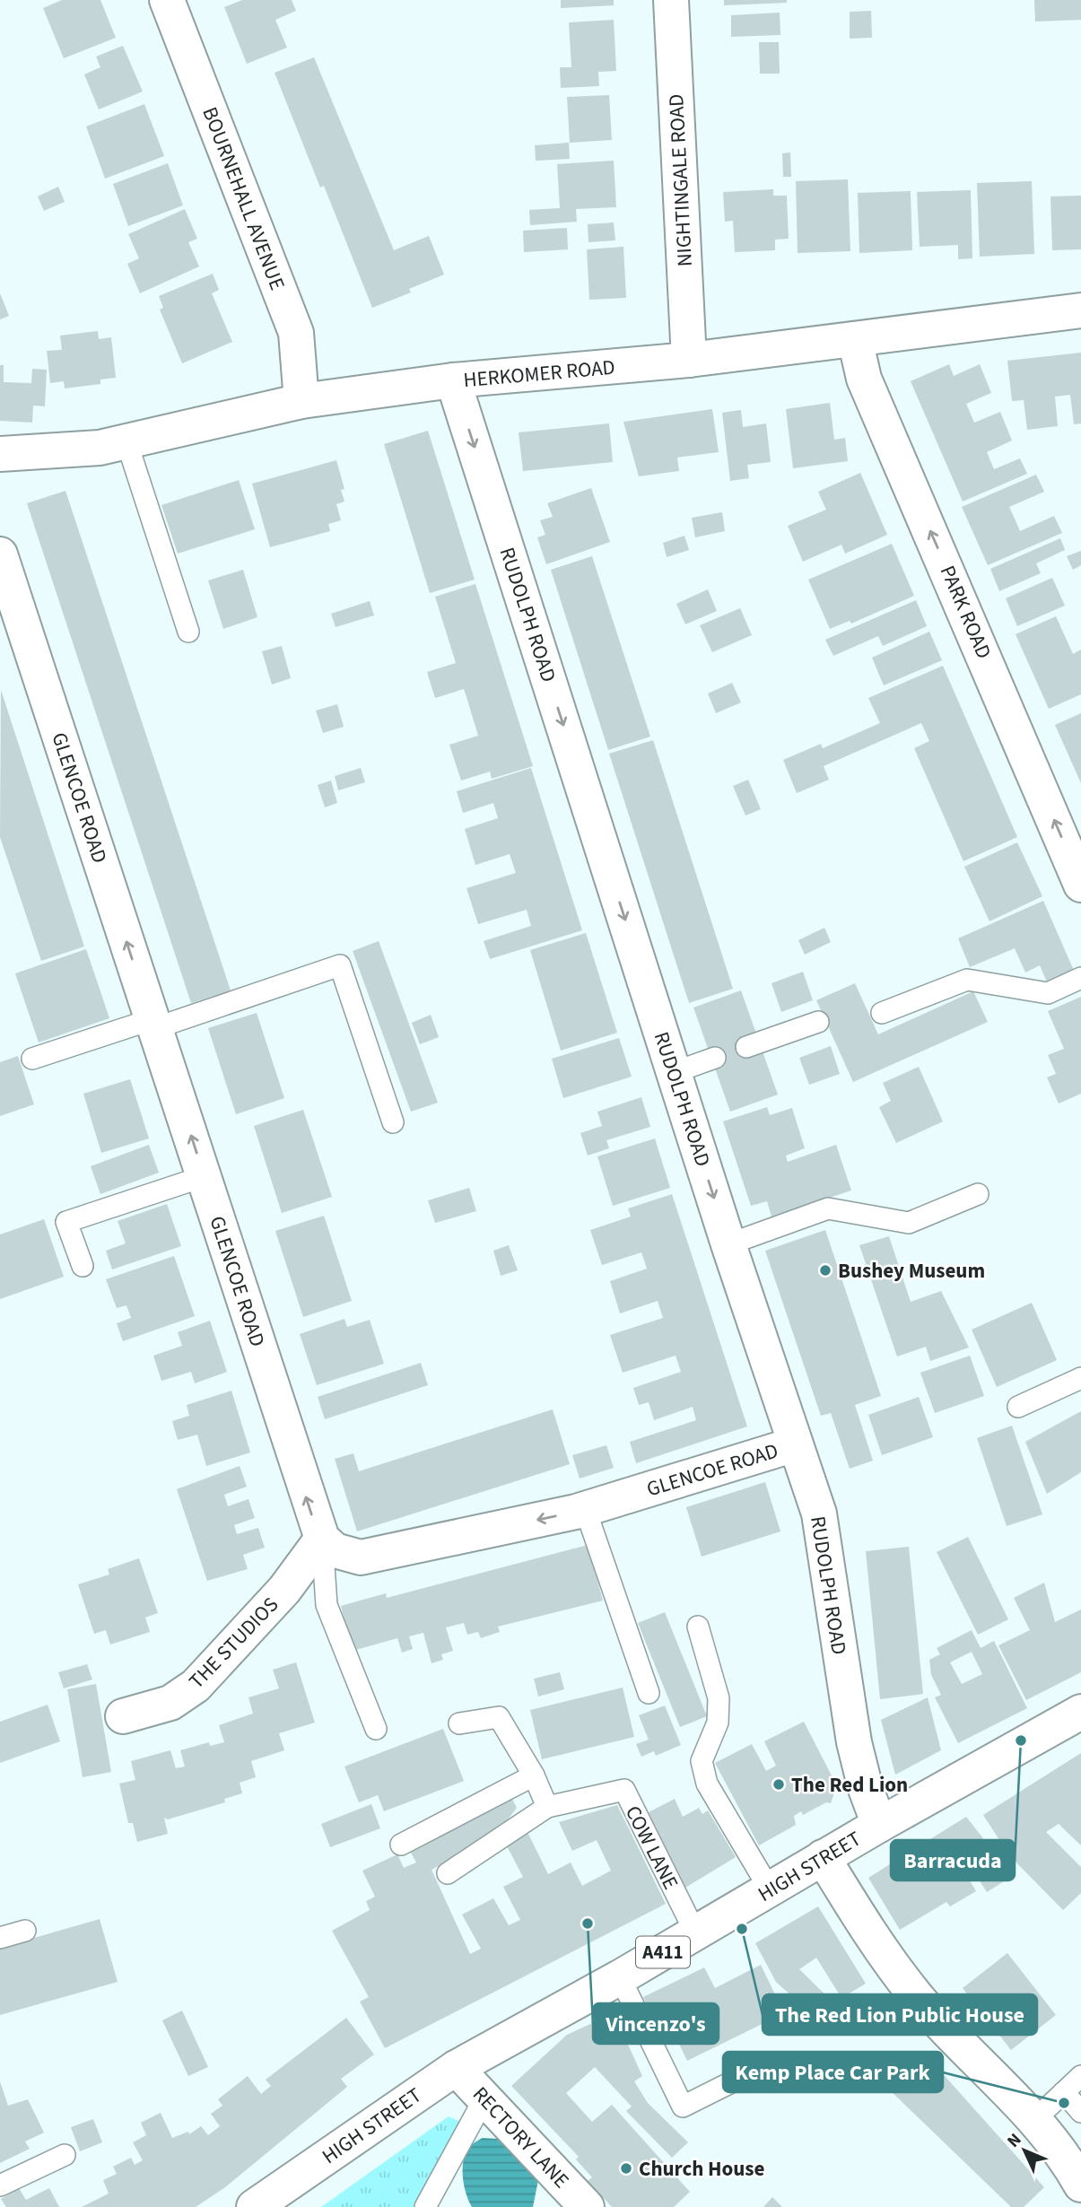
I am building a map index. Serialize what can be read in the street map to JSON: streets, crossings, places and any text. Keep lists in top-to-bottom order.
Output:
{
  "streets": {
    "street": [
      "NIGHTINGALE ROAD",
      "BOURNEHALL AVENUE",
      "HERKOMER ROAD",
      "PARK ROAD",
      "RUDOLPH ROAD",
      "GLENCOE ROAD",
      "THE STUDIOS",
      "HIGH STREET",
      "A411",
      "RECTORY LANE"
    ],
    "lane": ["COW LANE"]
  },
  "crossings": [
    ["NIGHTINGALE ROAD", "HERKOMER ROAD"],
    ["BOURNEHALL AVENUE", "HERKOMER ROAD"],
    ["HERKOMER ROAD", "PARK ROAD"],
    ["HERKOMER ROAD", "RUDOLPH ROAD"],
    ["RUDOLPH ROAD", "GLENCOE ROAD"],
    ["RUDOLPH ROAD", "HIGH STREET"],
    ["GLENCOE ROAD", "THE STUDIOS"],
    ["COW LANE", "HIGH STREET"],
    ["HIGH STREET", "RECTORY LANE"]
  ],
  "one_way": ["PARK ROAD", "RUDOLPH ROAD", "GLENCOE ROAD"],
  "places": [
    "Bushey Museum",
    "Barracuda",
    "The Red Lion",
    "Vincenzo's",
    "The Red Lion Public House",
    "Kemp Place Car Park",
    "Church House"
  ],
  "north": "top left"
}
